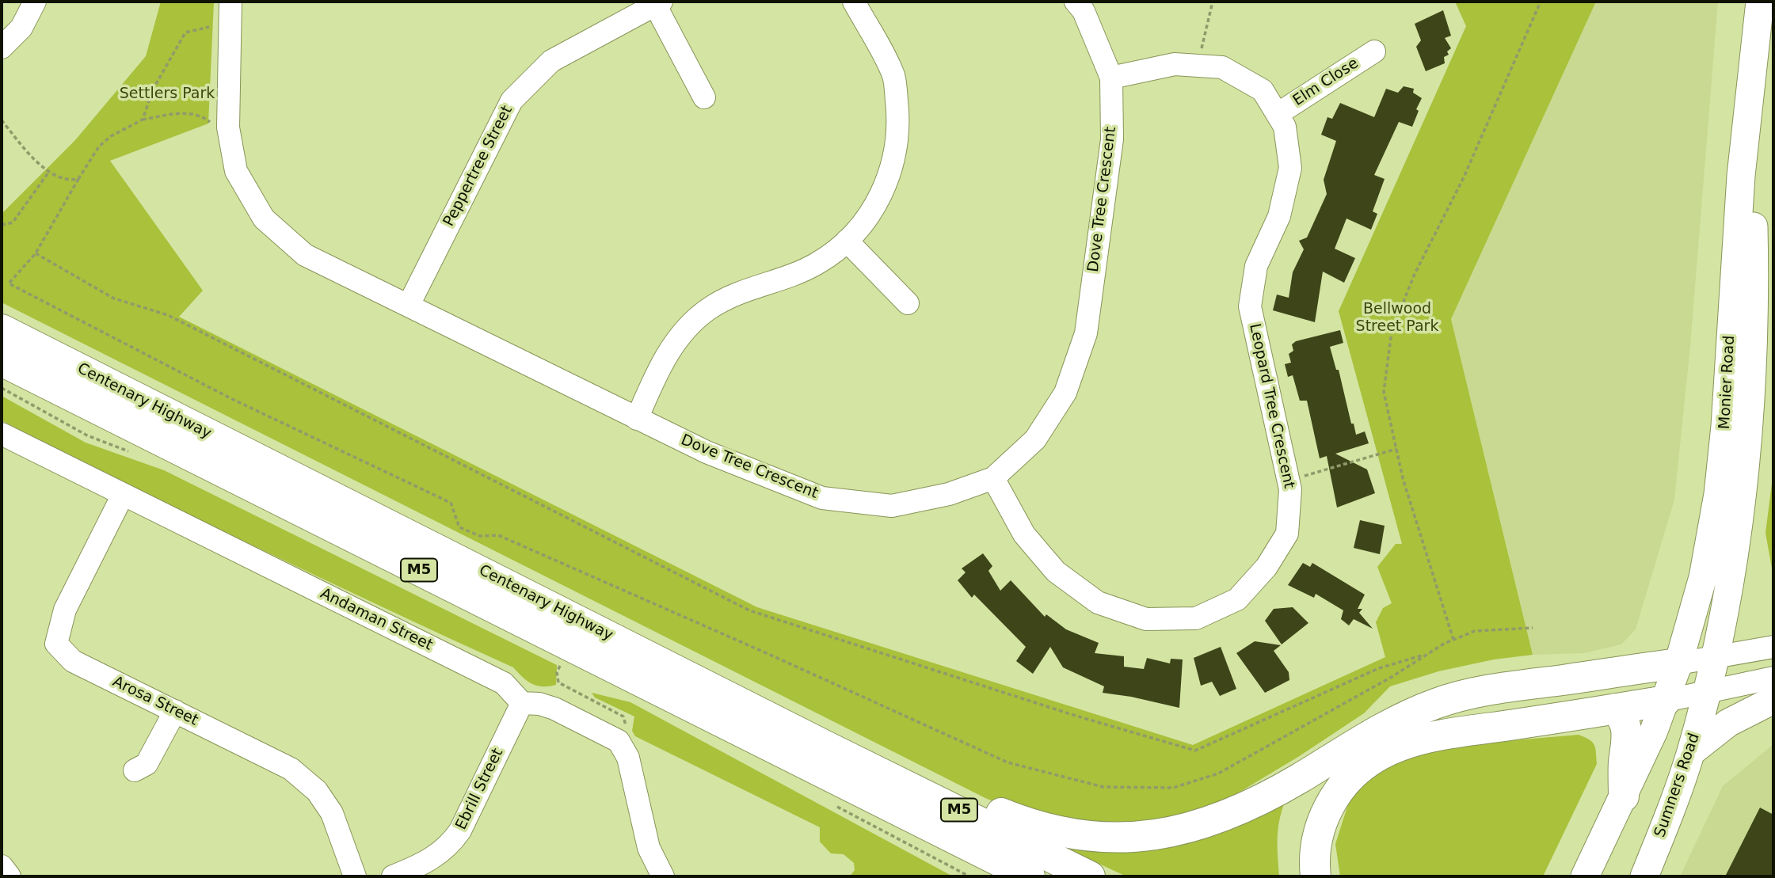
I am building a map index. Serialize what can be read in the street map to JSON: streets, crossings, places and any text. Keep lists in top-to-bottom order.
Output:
{
  "streets": {
    "highway": ["Centenary Highway", "M5"],
    "main road": ["Monier Road", "Sumners Road"],
    "street": [
      "Elm Close",
      "Peppertree Street",
      "Dove Tree Crescent",
      "Leopard Tree Crescent",
      "Andaman Street",
      "Arosa Street",
      "Ebrill Street"
    ]
  },
  "crossings": [
    ["Elm Close", "Leopard Tree Crescent"],
    ["Peppertree Street", "Dove Tree Crescent"],
    ["Dove Tree Crescent", "Leopard Tree Crescent"],
    ["Monier Road", "Sumners Road"],
    ["Andaman Street", "Arosa Street"],
    ["Andaman Street", "Ebrill Street"]
  ],
  "parks": ["Settlers Park", "Bellwood Street Park"]
}
